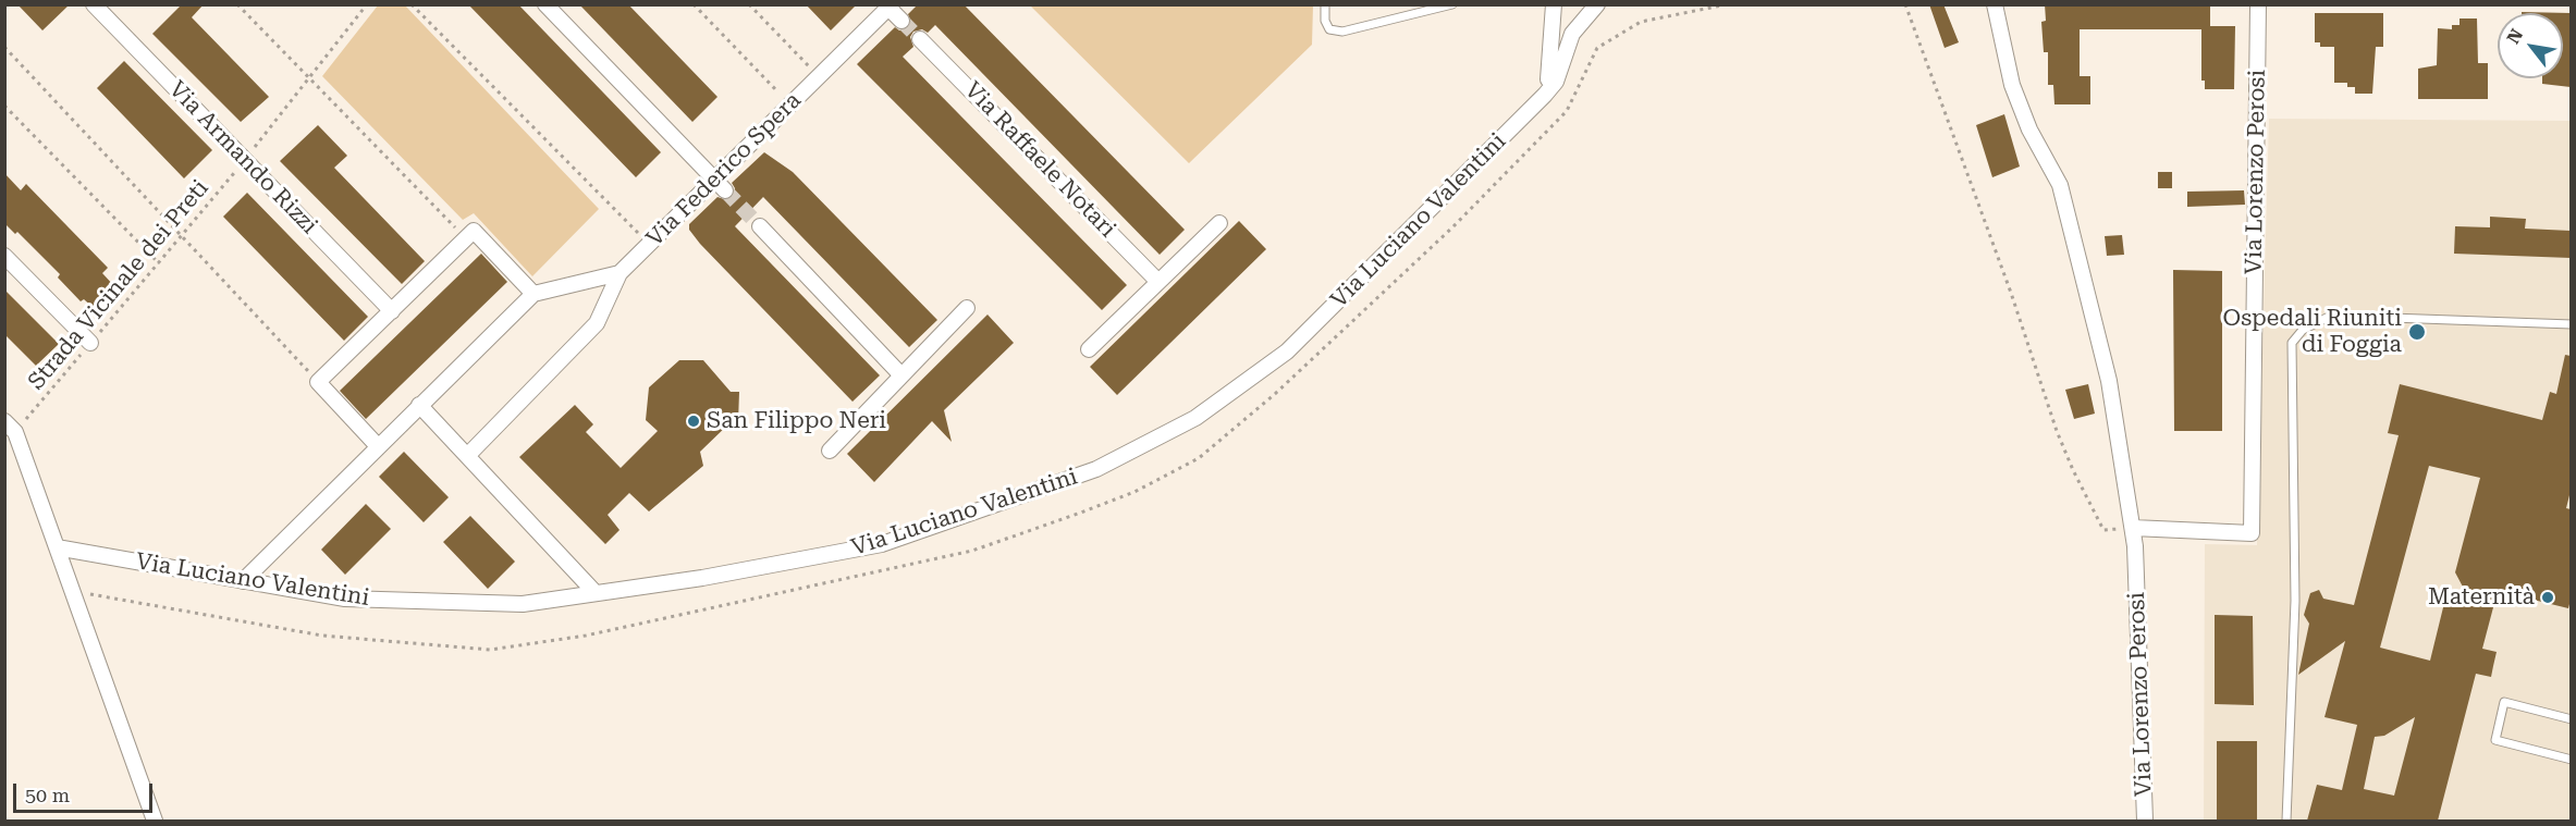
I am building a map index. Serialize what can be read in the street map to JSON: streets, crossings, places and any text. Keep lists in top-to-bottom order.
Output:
{
  "streets": {
    "street": [
      "Via Armando Rizzi",
      "Via Raffaele Notari",
      "Via Federico Spera",
      "Via Lorenzo Perosi",
      "Via Luciano Valentini"
    ],
    "path": ["Strada Vicinale dei Preti"]
  },
  "crossings": [
    ["Via Armando Rizzi", "Strada Vicinale dei Preti"]
  ],
  "places": ["Ospedali Riuniti di Foggia", "San Filippo Neri", "Maternità"],
  "scale_bar": "50 m",
  "north": "top left"
}
